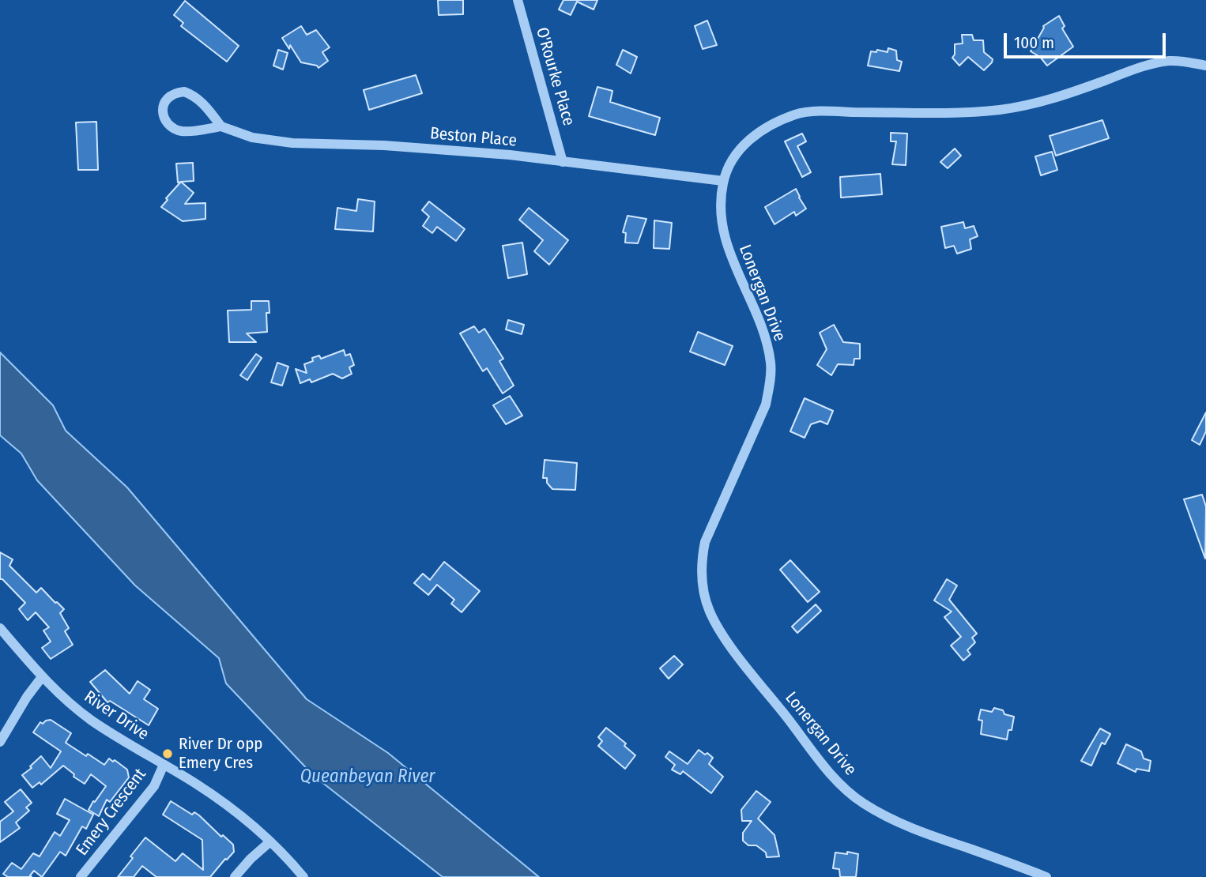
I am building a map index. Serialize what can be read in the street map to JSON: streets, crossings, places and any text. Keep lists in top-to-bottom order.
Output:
{
  "streets": {
    "street": [
      "O'Rourke Place",
      "Beston Place",
      "Lonergan Drive",
      "River Drive",
      "Emery Crescent"
    ]
  },
  "crossings": [
    ["O'Rourke Place", "Beston Place"],
    ["Beston Place", "Lonergan Drive"],
    ["River Drive", "Emery Crescent"]
  ],
  "water": ["Queanbeyan River"],
  "places": ["River Dr opp Emery Cres"],
  "scale_bar": "100 m"
}
